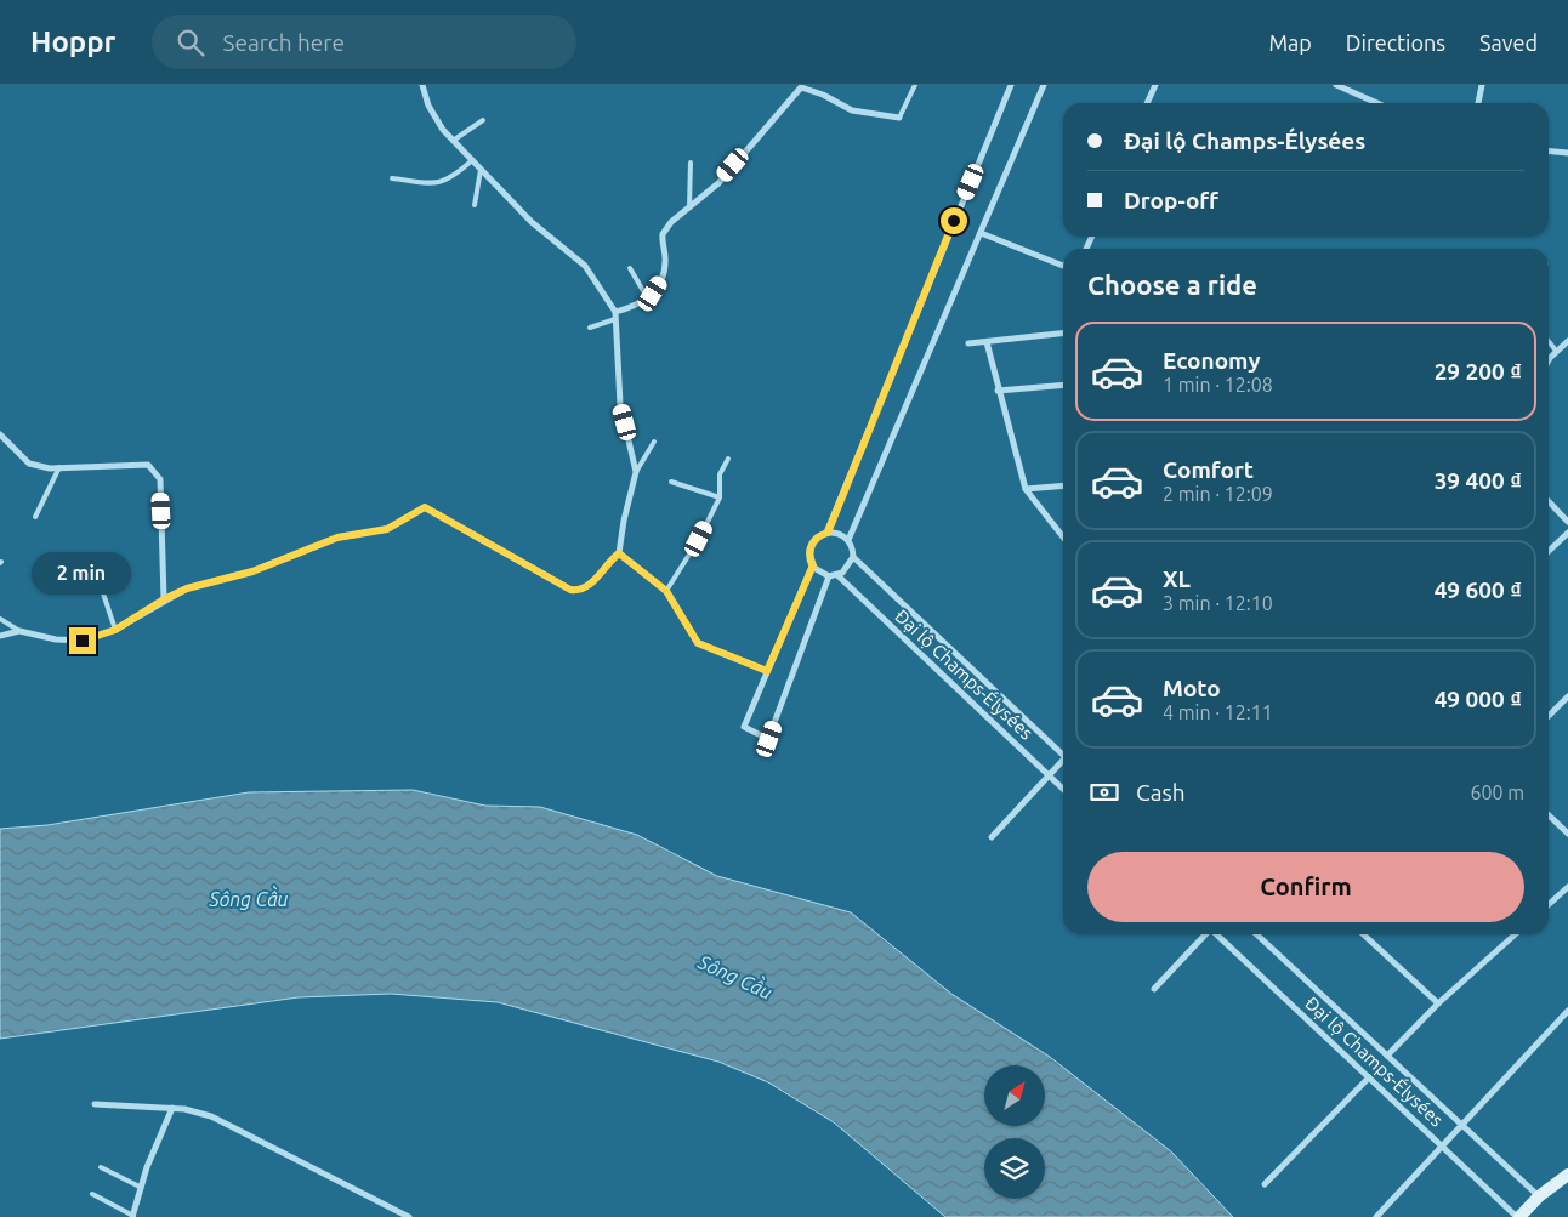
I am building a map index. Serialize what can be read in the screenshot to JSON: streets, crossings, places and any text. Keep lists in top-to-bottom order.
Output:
{
  "streets": {
    "street": ["Đại lộ Champs-Élysées"]
  },
  "water": ["Sông Cầu"],
  "north": "top right",
  "page": {
    "header": "Hoppr",
    "search": "Search here",
    "nav": ["Map", "Directions", "Saved"],
    "banner": ["Đại lộ Champs-Élysées", "Drop-off"],
    "heading": "Choose a ride",
    "list": [
      {
        "name": "Economy",
        "note": "1 min · 12:08",
        "value": "29 200 ₫"
      },
      {
        "name": "Comfort",
        "note": "2 min · 12:09",
        "value": "39 400 ₫"
      },
      {
        "name": "XL",
        "note": "3 min · 12:10",
        "value": "49 600 ₫"
      },
      {
        "name": "Moto",
        "note": "4 min · 12:11",
        "value": "49 000 ₫"
      }
    ],
    "bubble": "2 min",
    "pay": ["Cash", "600 m"],
    "buttons": "Confirm"
  }
}
